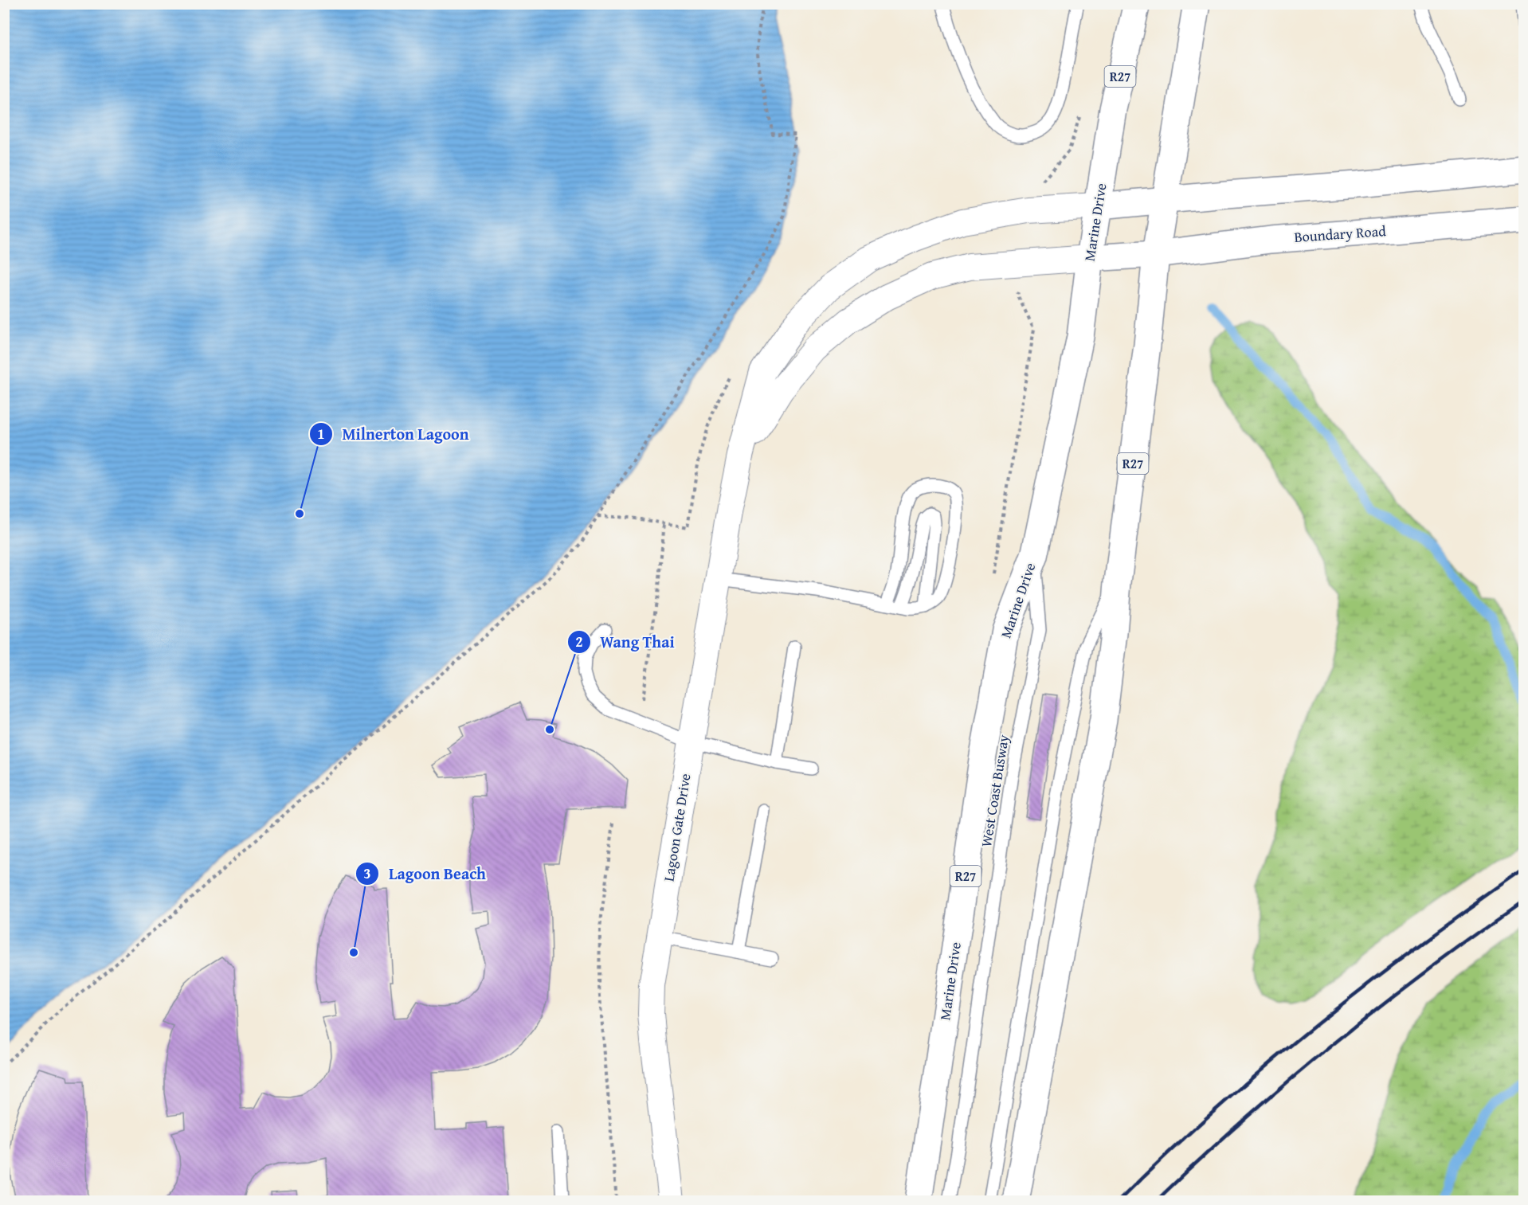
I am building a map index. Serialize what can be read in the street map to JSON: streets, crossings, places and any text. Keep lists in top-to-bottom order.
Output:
{
  "streets": {
    "main road": [
      "R27",
      "Marine Drive",
      "Boundary Road",
      "Lagoon Gate Drive"
    ],
    "lane": ["West Coast Busway"]
  },
  "crossings": [
    ["R27", "Boundary Road"],
    ["R27", "Lagoon Gate Drive"],
    ["Marine Drive", "West Coast Busway"],
    ["Marine Drive", "Lagoon Gate Drive"],
    ["Boundary Road", "Lagoon Gate Drive"]
  ],
  "places": ["Milnerton Lagoon", "Wang Thai", "Lagoon Beach"]
}
